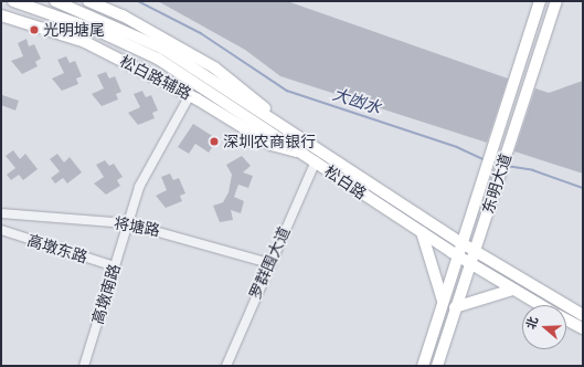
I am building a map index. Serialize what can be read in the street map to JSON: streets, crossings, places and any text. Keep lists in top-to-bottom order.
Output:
{
  "streets": {
    "main road": ["松白路辅路", "松白路", "东明大道"],
    "street": [
      "将塘路",
      "高墩东路",
      "罗群围大道",
      "高墩南路"
    ]
  },
  "crossings": [
    ["松白路辅路", "松白路"],
    ["松白路辅路", "高墩南路"],
    ["松白路", "东明大道"],
    ["松白路", "罗群围大道"],
    ["将塘路", "罗群围大道"],
    ["将塘路", "高墩南路"],
    ["高墩东路", "高墩南路"]
  ],
  "water": ["大凼水"],
  "places": ["光明塘尾", "深圳农商银行"],
  "north": "left"
}
